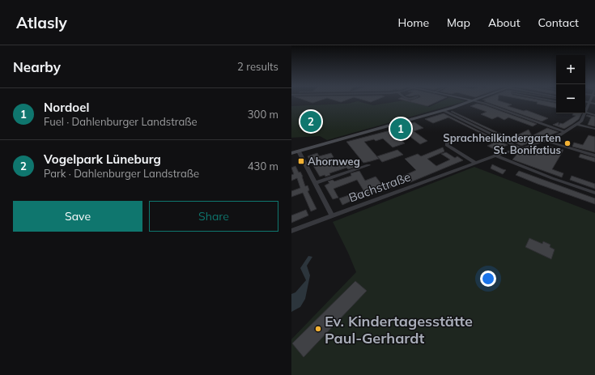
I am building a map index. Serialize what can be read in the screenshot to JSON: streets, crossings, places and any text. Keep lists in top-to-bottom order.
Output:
{
  "streets": {
    "street": ["Bachstraße"]
  },
  "places": {
    "other": ["Sprachheilkindergarten St. Bonifatius", "Ev. Kindertagesstätte Paul-Gerhardt"],
    "transit": ["Ahornweg"]
  },
  "page": {
    "header": "Atlasly",
    "nav": [
      "Home",
      "Map",
      "About",
      "Contact"
    ],
    "heading": ["Nearby", "2 results"],
    "map_buttons": ["+", "−"],
    "list": [
      {
        "mark": "1",
        "name": "Nordoel",
        "note": "Fuel · Dahlenburger Landstraße",
        "value": "300 m"
      },
      {
        "mark": "2",
        "name": "Vogelpark Lüneburg",
        "note": "Park · Dahlenburger Landstraße",
        "value": "430 m"
      }
    ],
    "pins": ["2", "1"],
    "buttons": ["Save", "Share"]
  }
}
